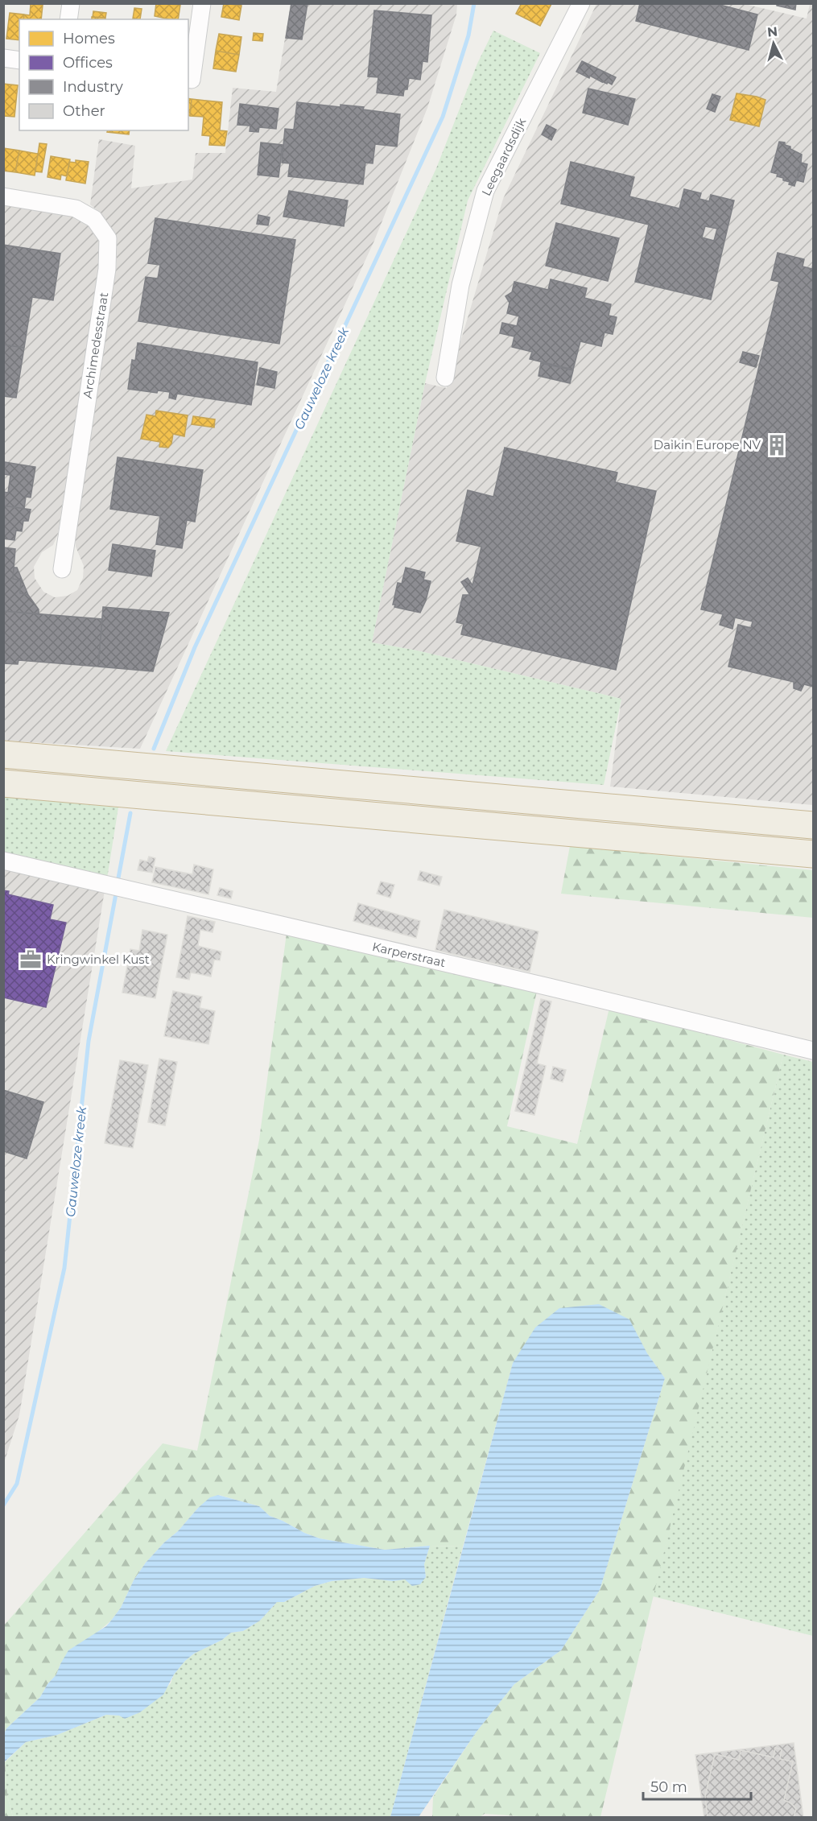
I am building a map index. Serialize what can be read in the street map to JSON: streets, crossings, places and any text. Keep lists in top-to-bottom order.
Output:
{
  "streets": {
    "street": ["Leegaardsdijk", "Archimedesstraat", "Karperstraat"]
  },
  "water": ["Gauweloze kreek"],
  "places": {
    "building": ["Daikin Europe NV"],
    "office": ["Kringwinkel Kust"]
  },
  "legend": [
    "Homes",
    "Offices",
    "Industry",
    "Other"
  ],
  "scale_bar": "50 m",
  "north": "top"
}
